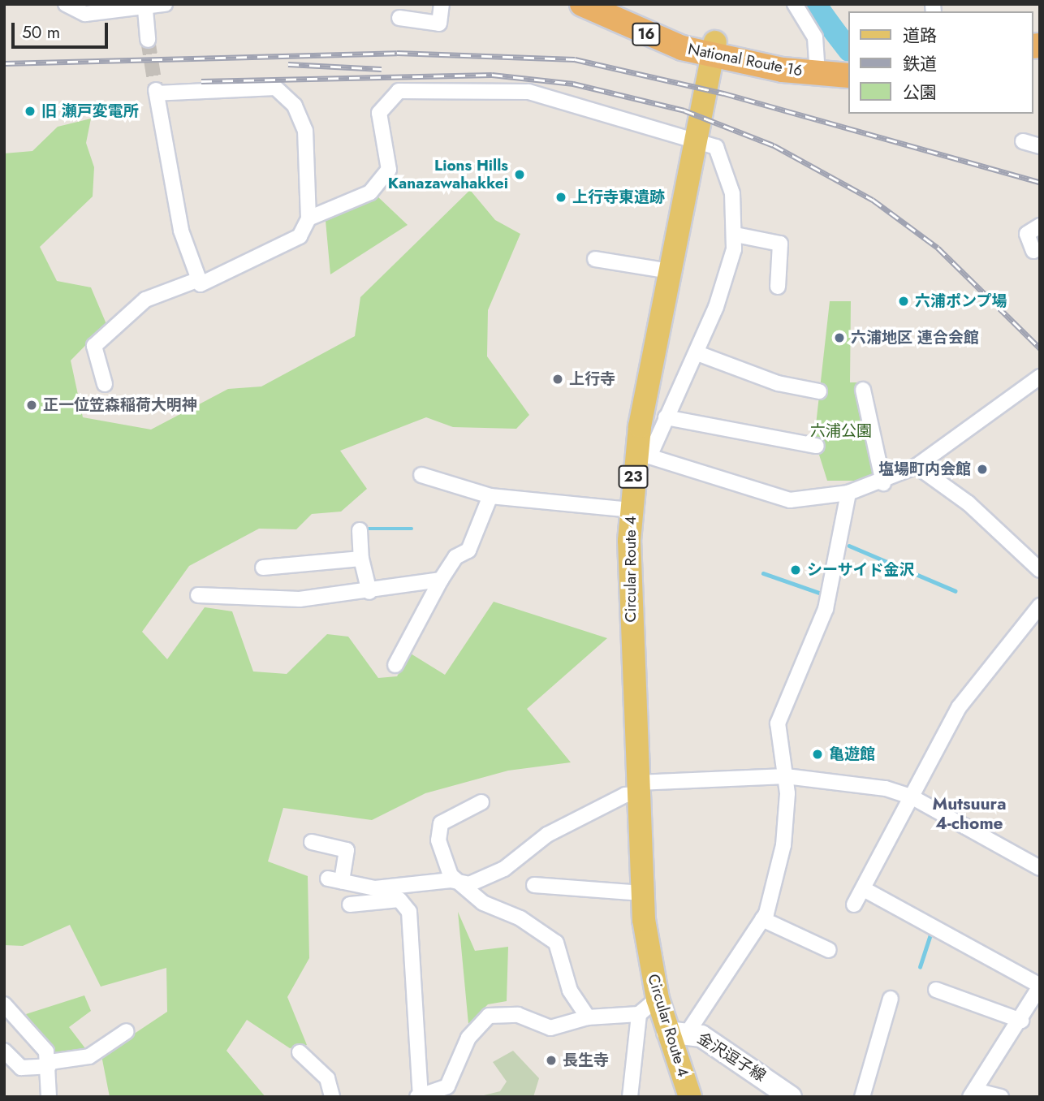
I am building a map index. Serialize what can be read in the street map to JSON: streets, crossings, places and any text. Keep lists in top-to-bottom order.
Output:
{
  "streets": {
    "highway": ["16", "National Route 16"],
    "main road": ["23", "Circular Route 4", "金沢逗子線"]
  },
  "crossings": [
    ["National Route 16", "Circular Route 4"],
    ["Circular Route 4", "金沢逗子線"]
  ],
  "districts": ["Mutsuura 4-chome"],
  "parks": ["六浦公園"],
  "places": [
    "旧 瀬戸変電所",
    "Lions Hills Kanazawahakkei",
    "上行寺東遺跡",
    "六浦ポンプ場",
    "六浦地区 連合会館",
    "上行寺",
    "正一位笠森稲荷大明神",
    "塩場町内会館",
    "シーサイド金沢",
    "亀遊館",
    "長生寺"
  ],
  "legend": ["道路", "鉄道", "公園"],
  "scale_bar": "50 m"
}
